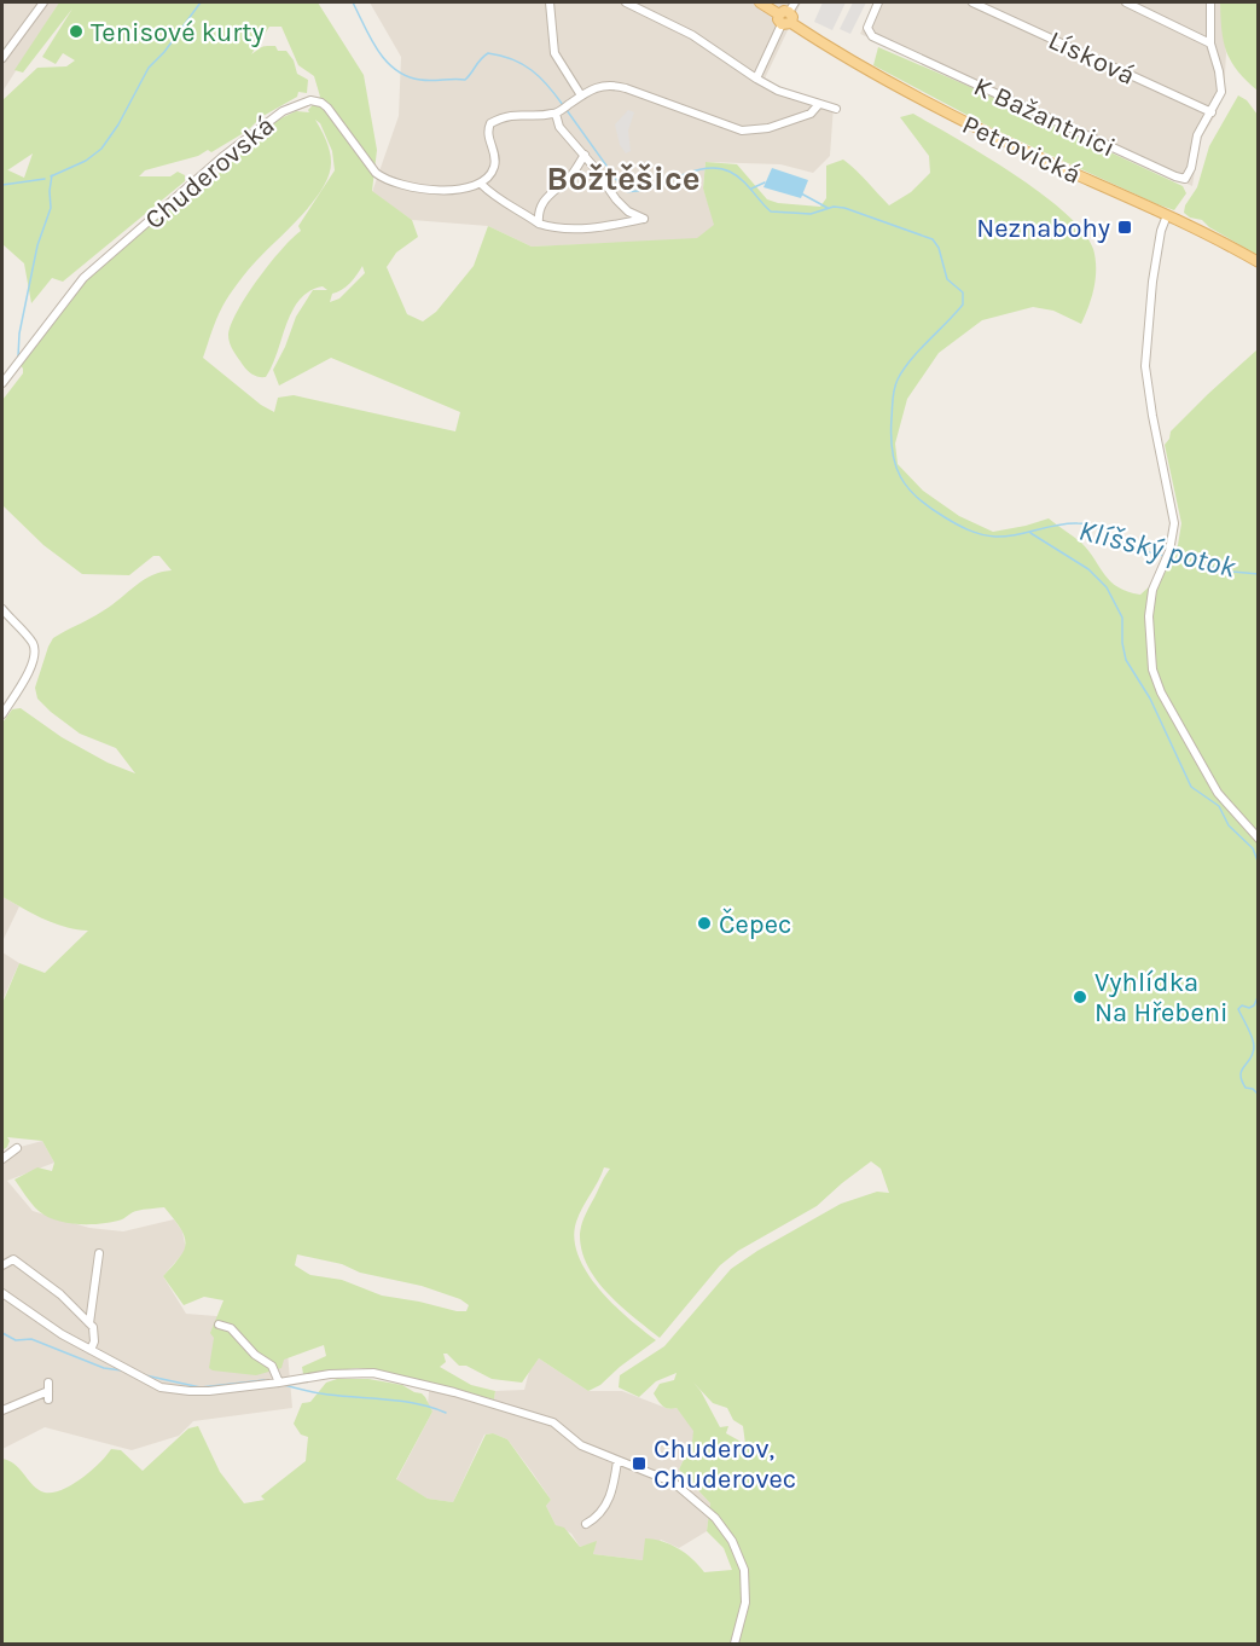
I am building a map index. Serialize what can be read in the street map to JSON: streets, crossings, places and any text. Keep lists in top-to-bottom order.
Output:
{
  "streets": {
    "main road": ["Petrovická"],
    "street": ["Lísková", "K Bažantnici", "Chuderovská"]
  },
  "crossings": [
    ["Lísková", "K Bažantnici"]
  ],
  "districts": ["Božtěšice"],
  "water": ["Klíšský potok"],
  "places": {
    "other": ["Tenisové kurty", "Čepec", "Vyhlídka Na Hřebeni"],
    "transit": ["Neznabohy", "Chuderov, Chuderovec"]
  }
}
